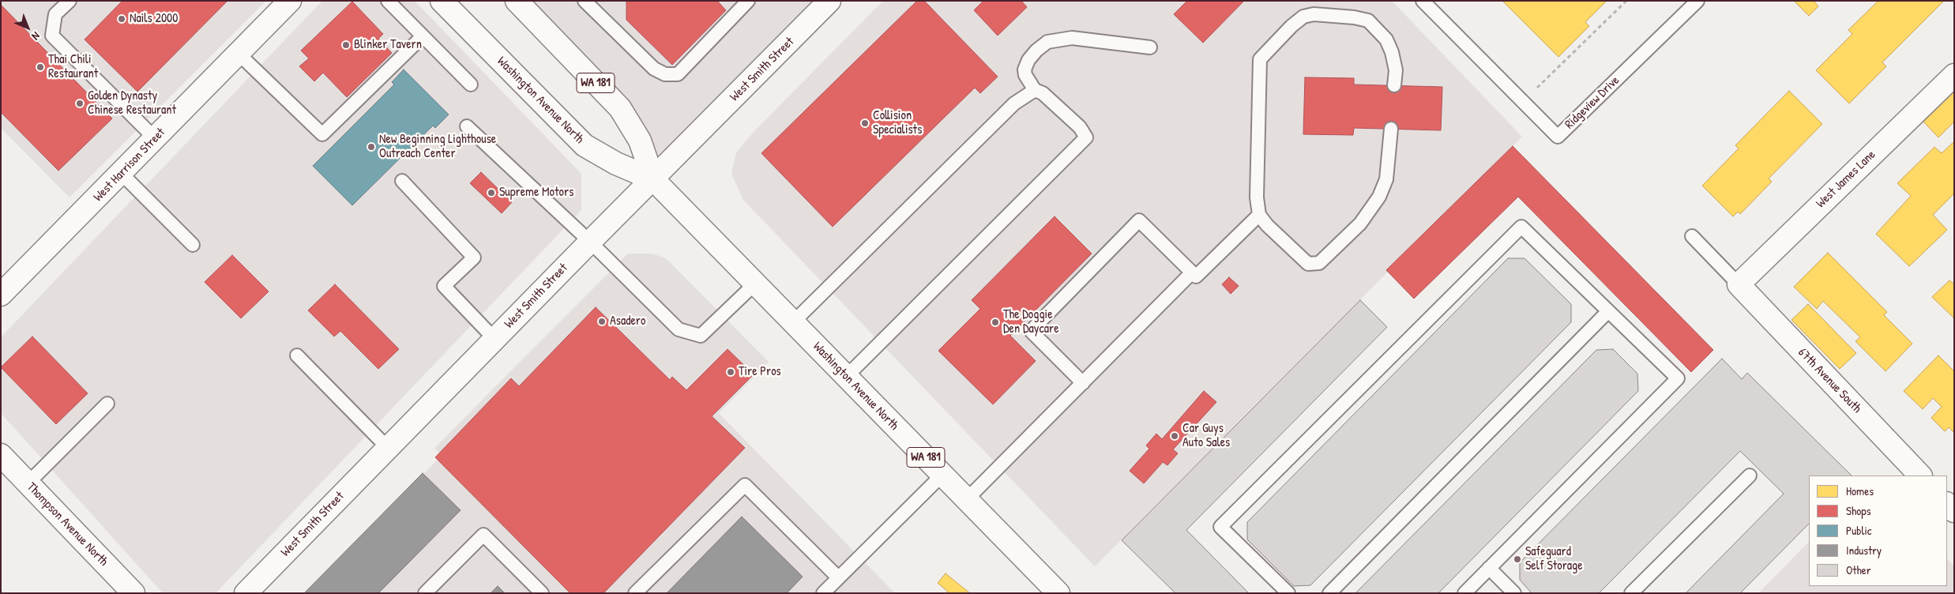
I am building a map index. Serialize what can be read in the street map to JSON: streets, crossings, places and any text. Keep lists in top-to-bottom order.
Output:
{
  "streets": {
    "street": [
      "West Smith Street",
      "WA 181",
      "Washington Avenue North",
      "West Harrison Street",
      "West James Lane",
      "67th Avenue South",
      "Thompson Avenue North"
    ],
    "lane": ["Ridgeview Drive"]
  },
  "crossings": [
    ["West Smith Street", "Washington Avenue North"],
    ["West James Lane", "67th Avenue South"]
  ],
  "places": [
    "Nails 2000",
    "Blinker Tavern",
    "Thai Chili Restaurant",
    "Golden Dynasty Chinese Restaurant",
    "Collision Specialists",
    "New Beginning Lighthouse Outreach Center",
    "Supreme Motors",
    "Asadero",
    "The Doggie Den Daycare",
    "Tire Pros",
    "Car Guys Auto Sales",
    "Safeguard Self Storage"
  ],
  "legend": [
    "Homes",
    "Shops",
    "Public",
    "Industry",
    "Other"
  ],
  "north": "bottom right"
}
